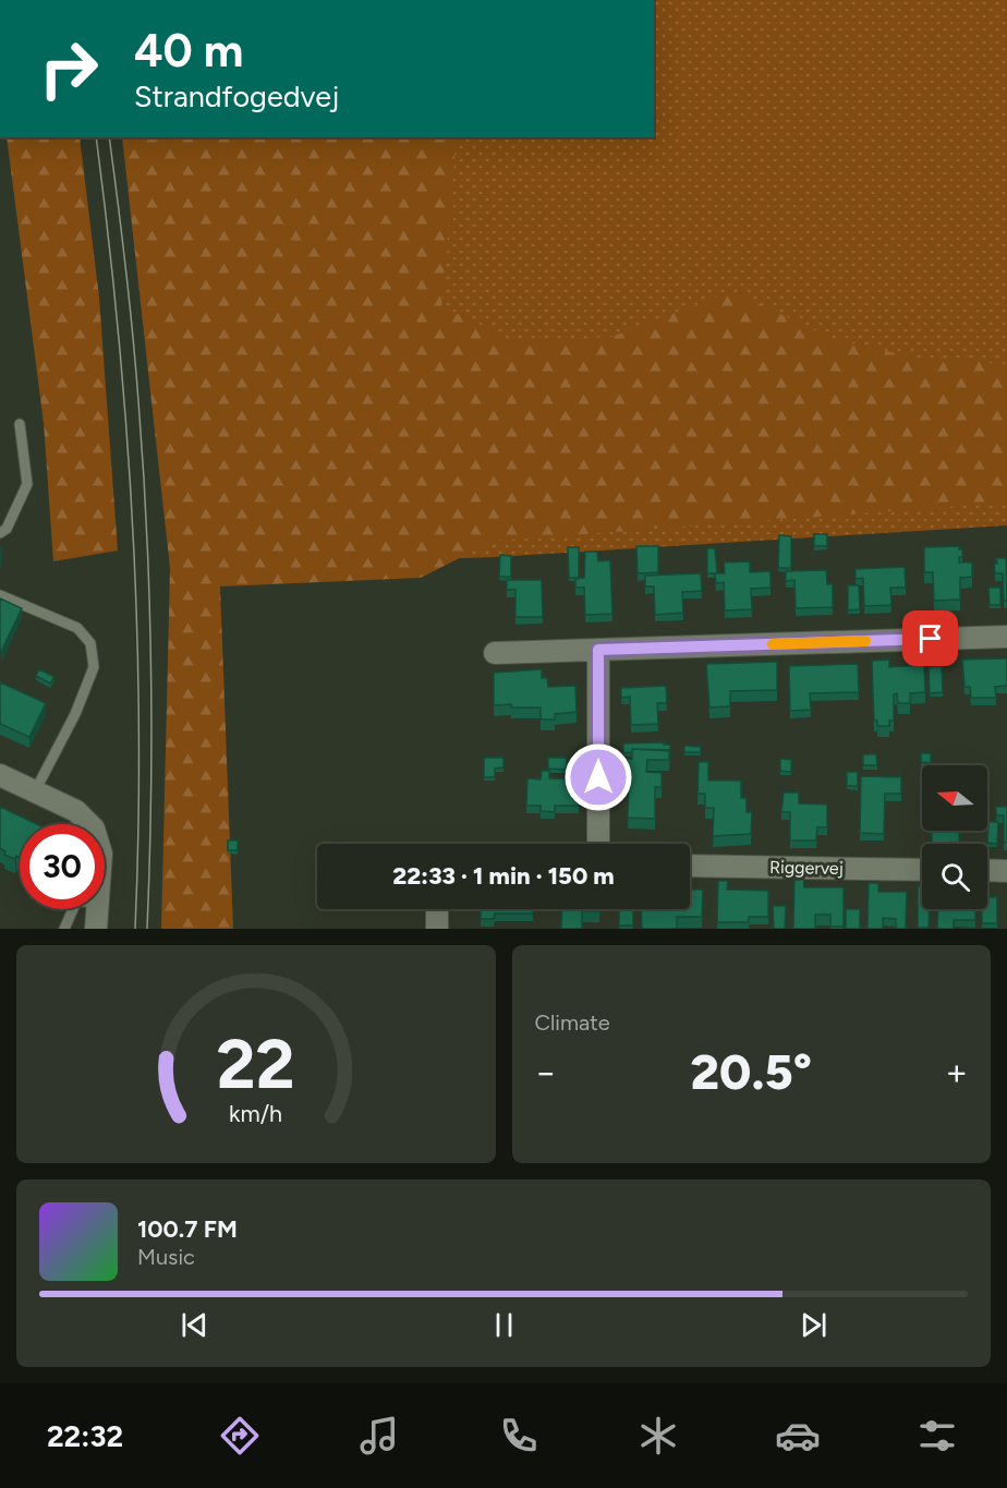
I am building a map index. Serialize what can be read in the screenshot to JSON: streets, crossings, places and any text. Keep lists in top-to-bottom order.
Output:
{
  "streets": {
    "street": ["Riggervej"]
  },
  "north": "left",
  "page": {
    "turn": ["40 m", "Strandfogedvej"],
    "limit": "30",
    "trip": "22:33 · 1 min · 150 m",
    "tile": "Climate",
    "heat": ["−", "20.5°", "+"],
    "song": ["100.7 FM", "Music"],
    "tabs": "22:32",
    "gauge": ["22", "km/h"]
  }
}
